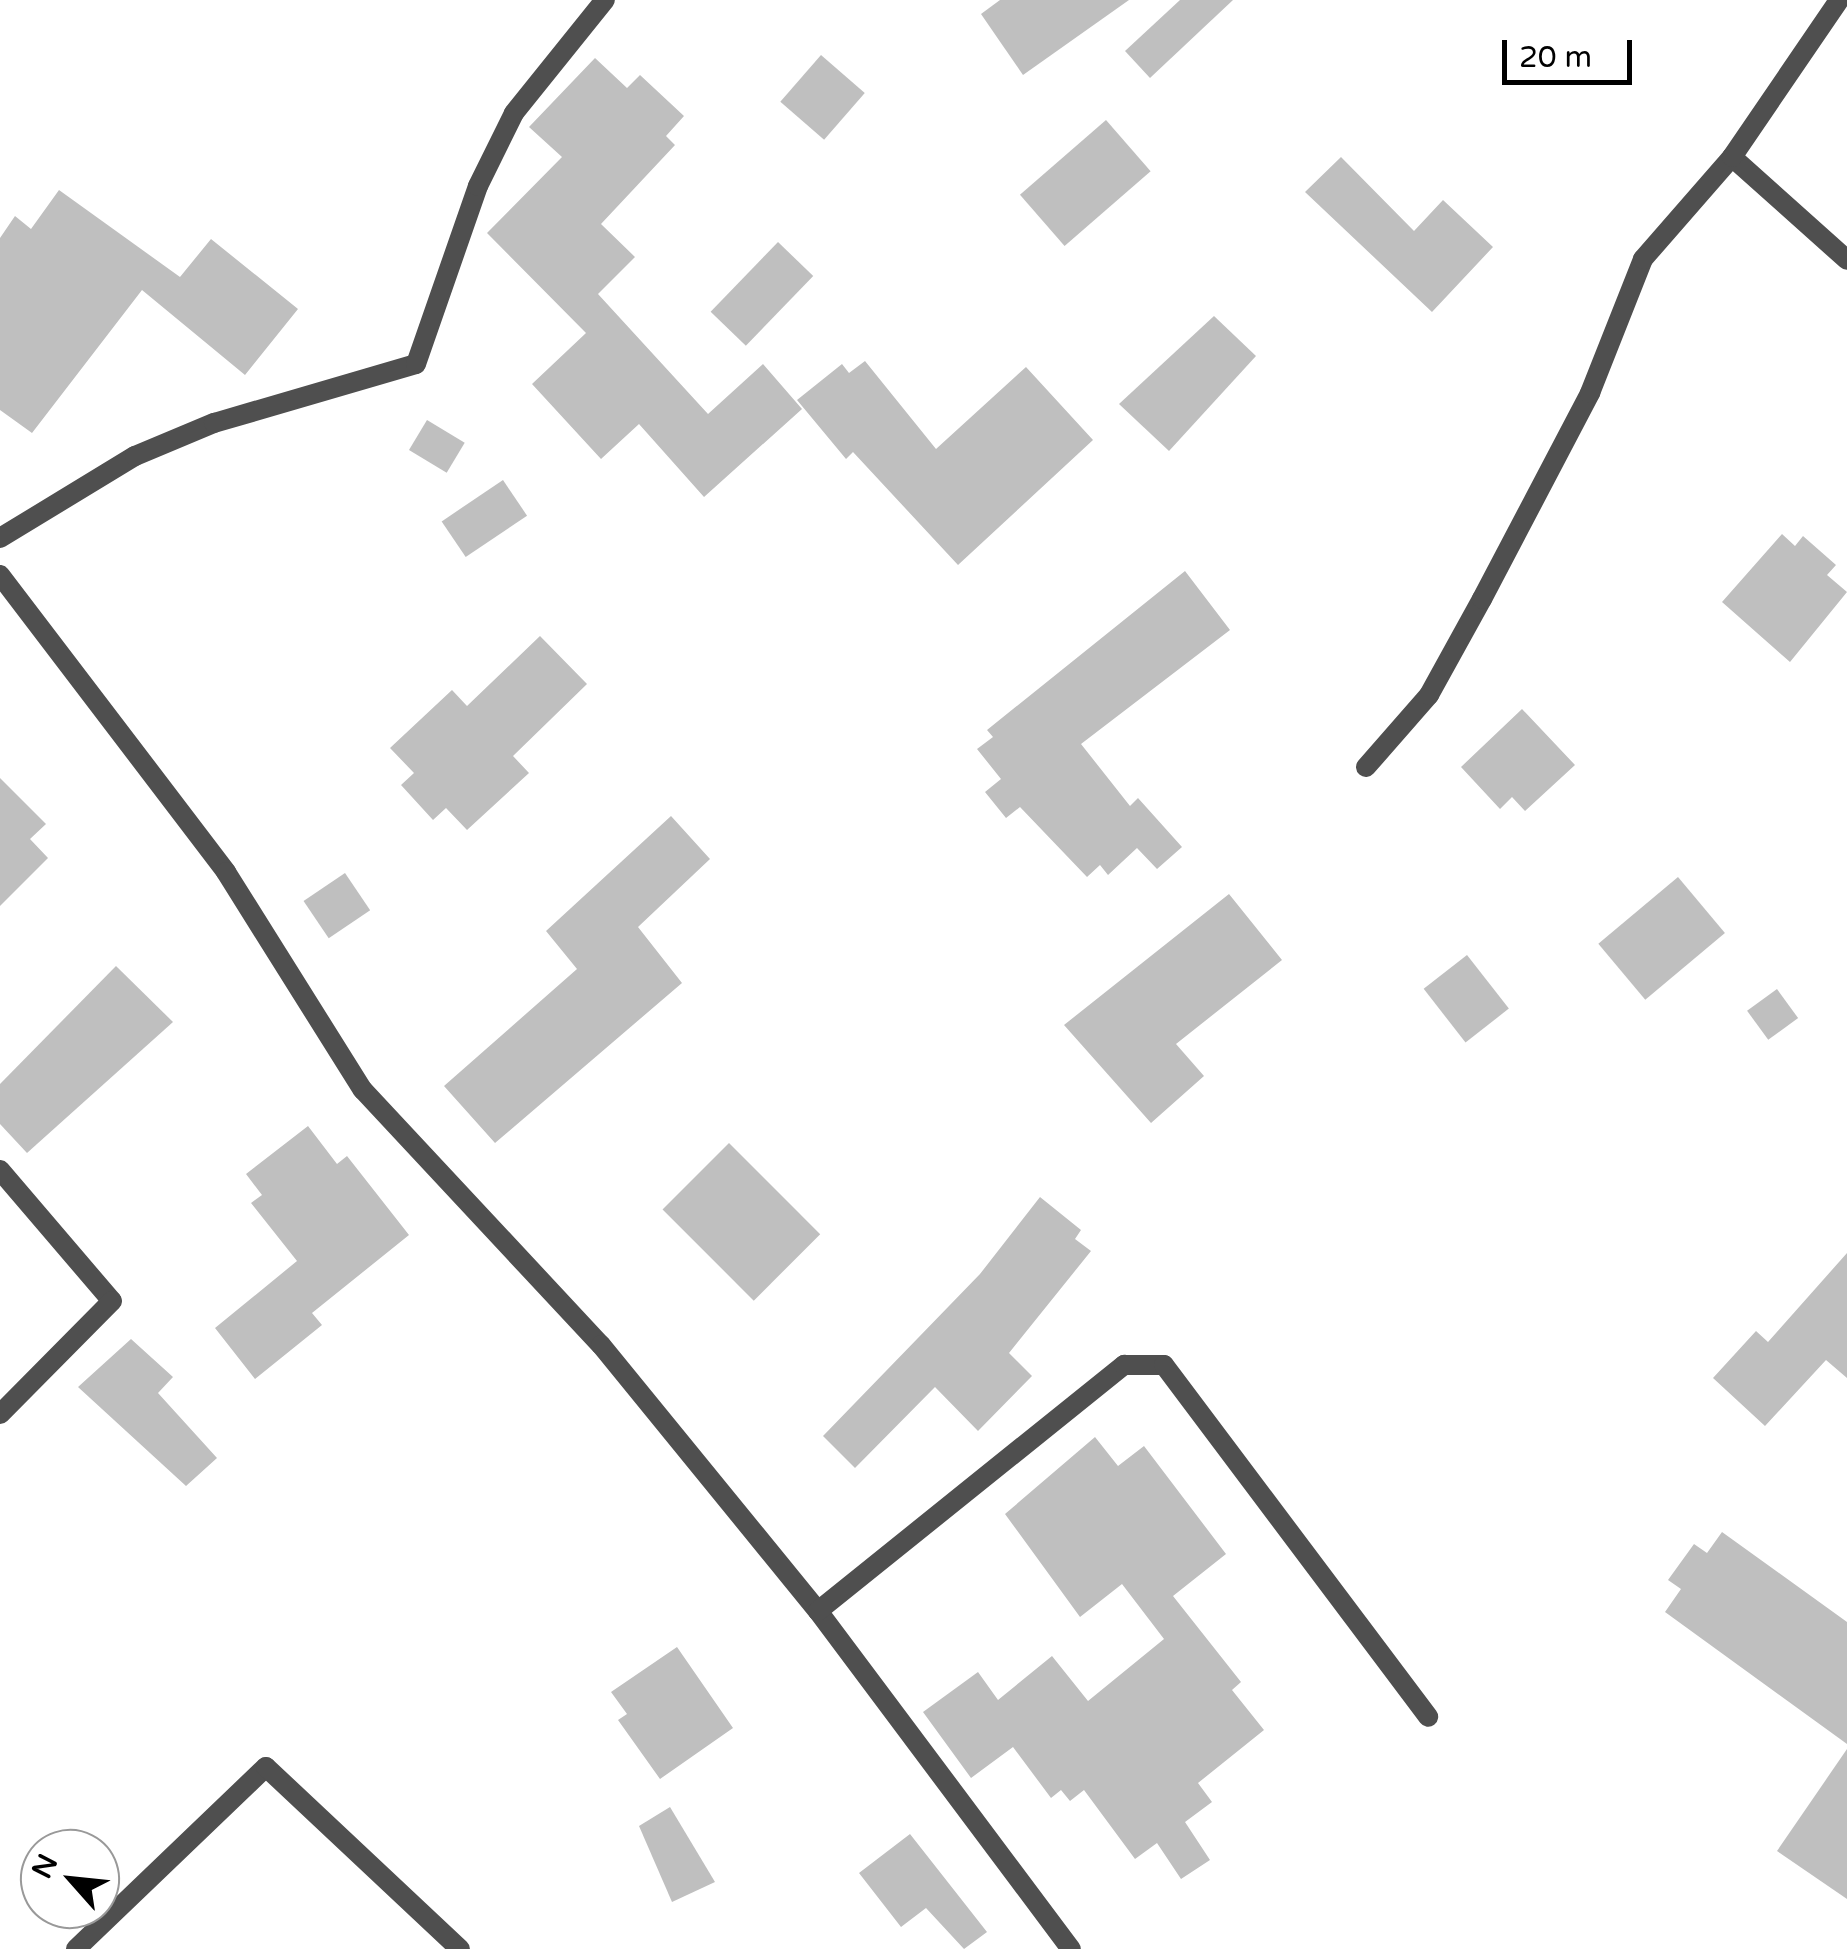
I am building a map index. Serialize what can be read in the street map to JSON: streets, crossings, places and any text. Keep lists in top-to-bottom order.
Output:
{
  "scale_bar": "20 m",
  "north": "top left"
}
